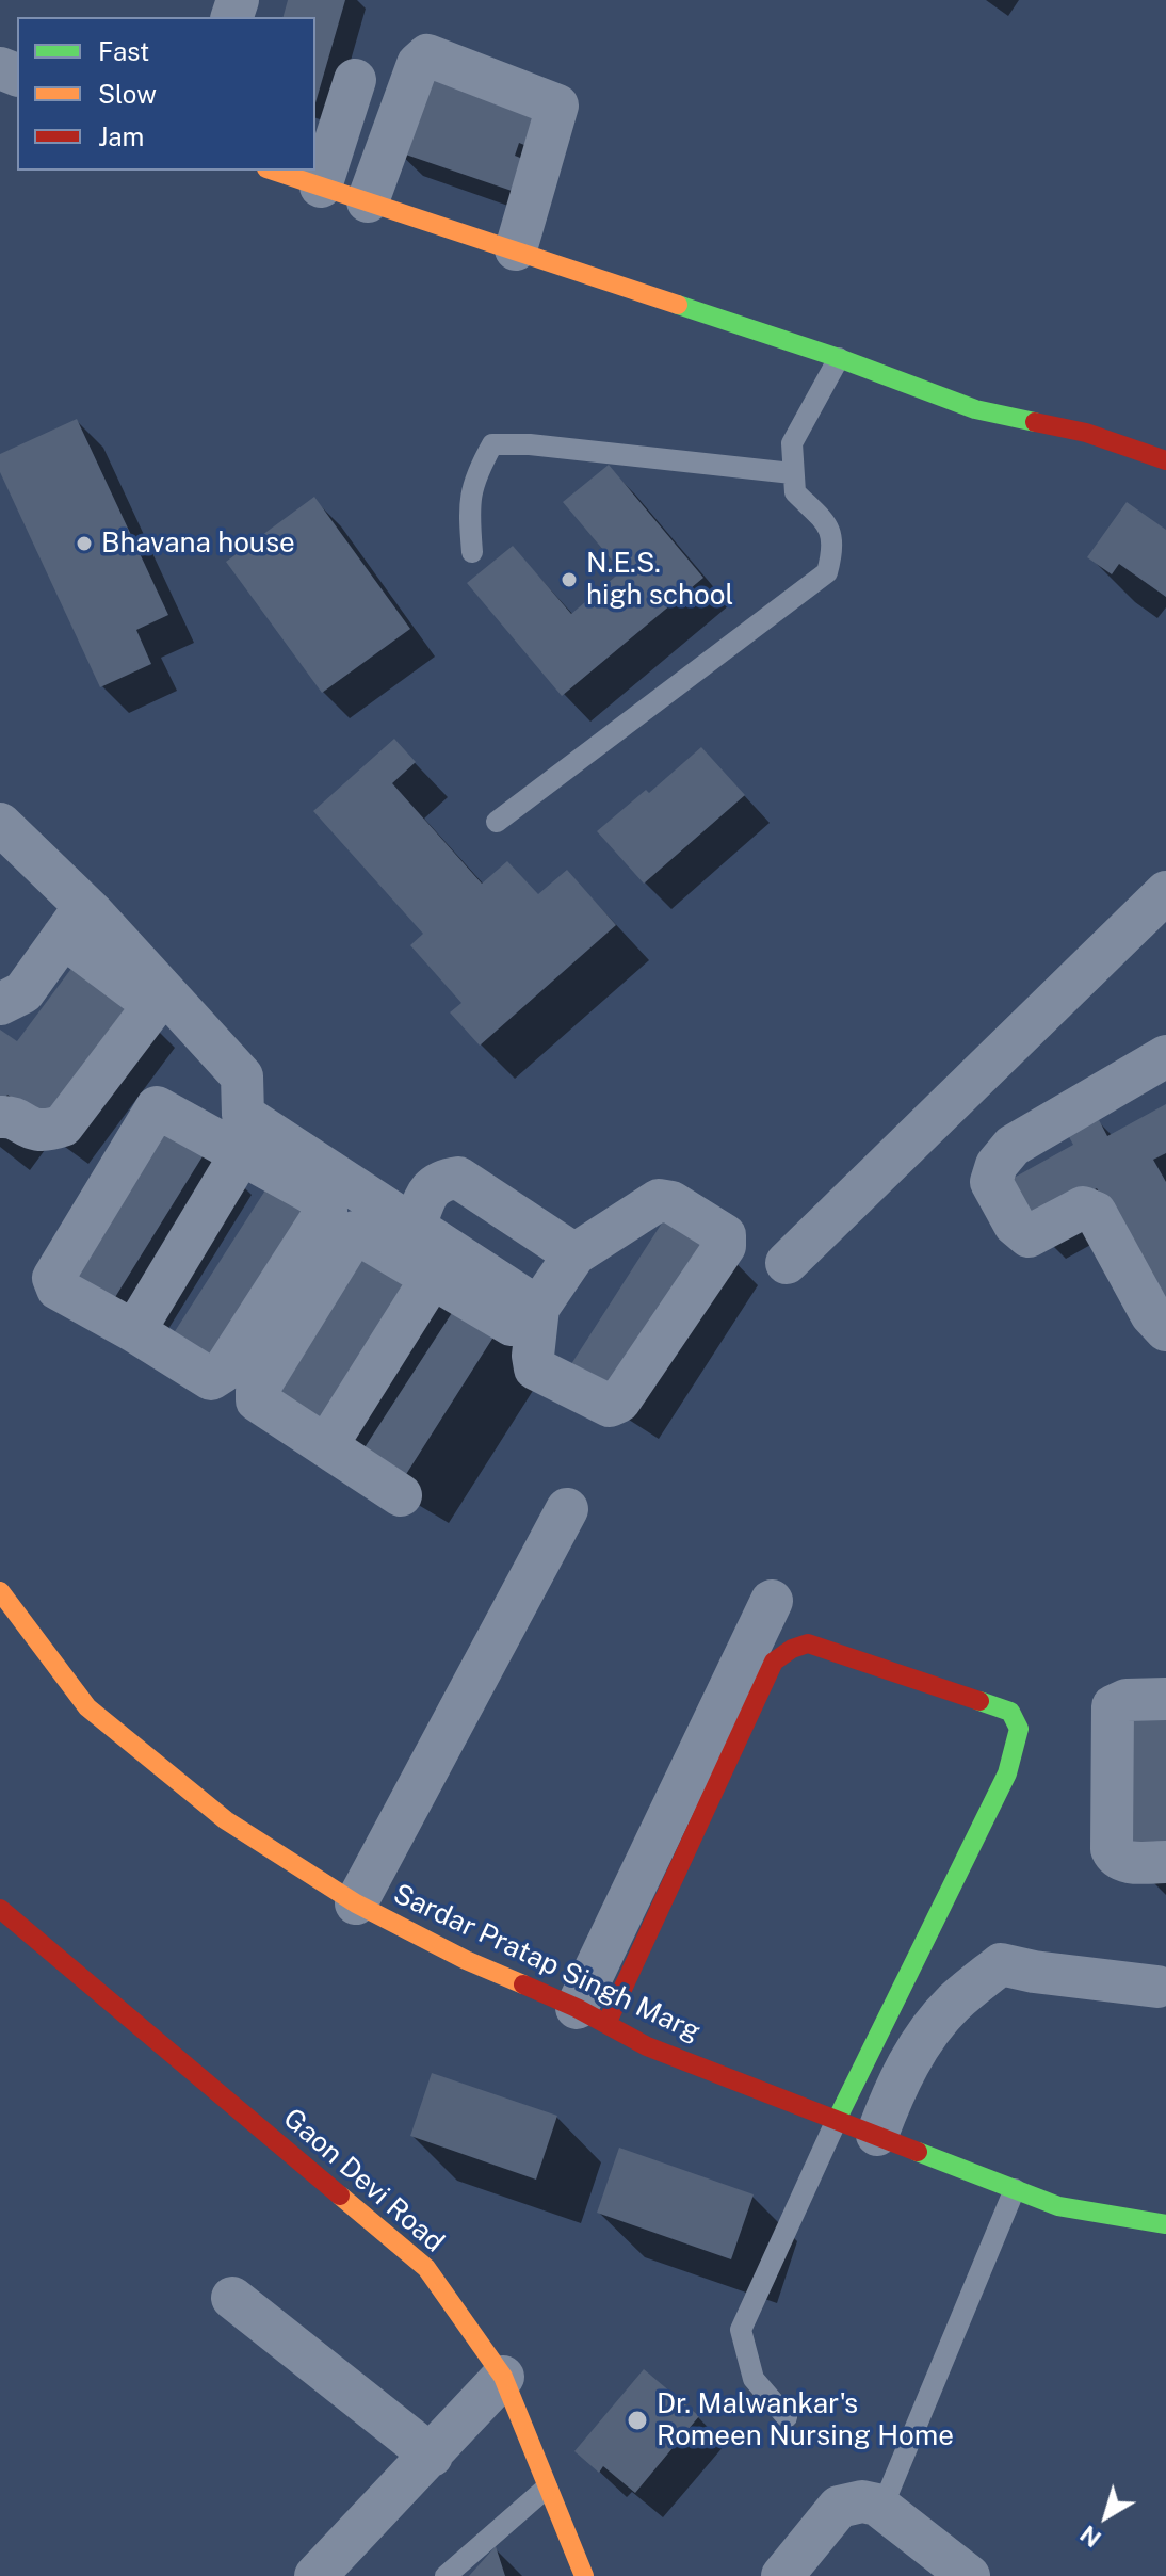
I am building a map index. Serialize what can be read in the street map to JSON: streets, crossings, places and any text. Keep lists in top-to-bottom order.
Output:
{
  "streets": {
    "street": ["Sardar Pratap Singh Marg", "Gaon Devi Road"]
  },
  "places": ["Bhavana house", "N.E.S. high school", "Dr. Malwankar's Romeen Nursing Home"],
  "legend": ["Fast", "Slow", "Jam"],
  "north": "bottom left"
}
